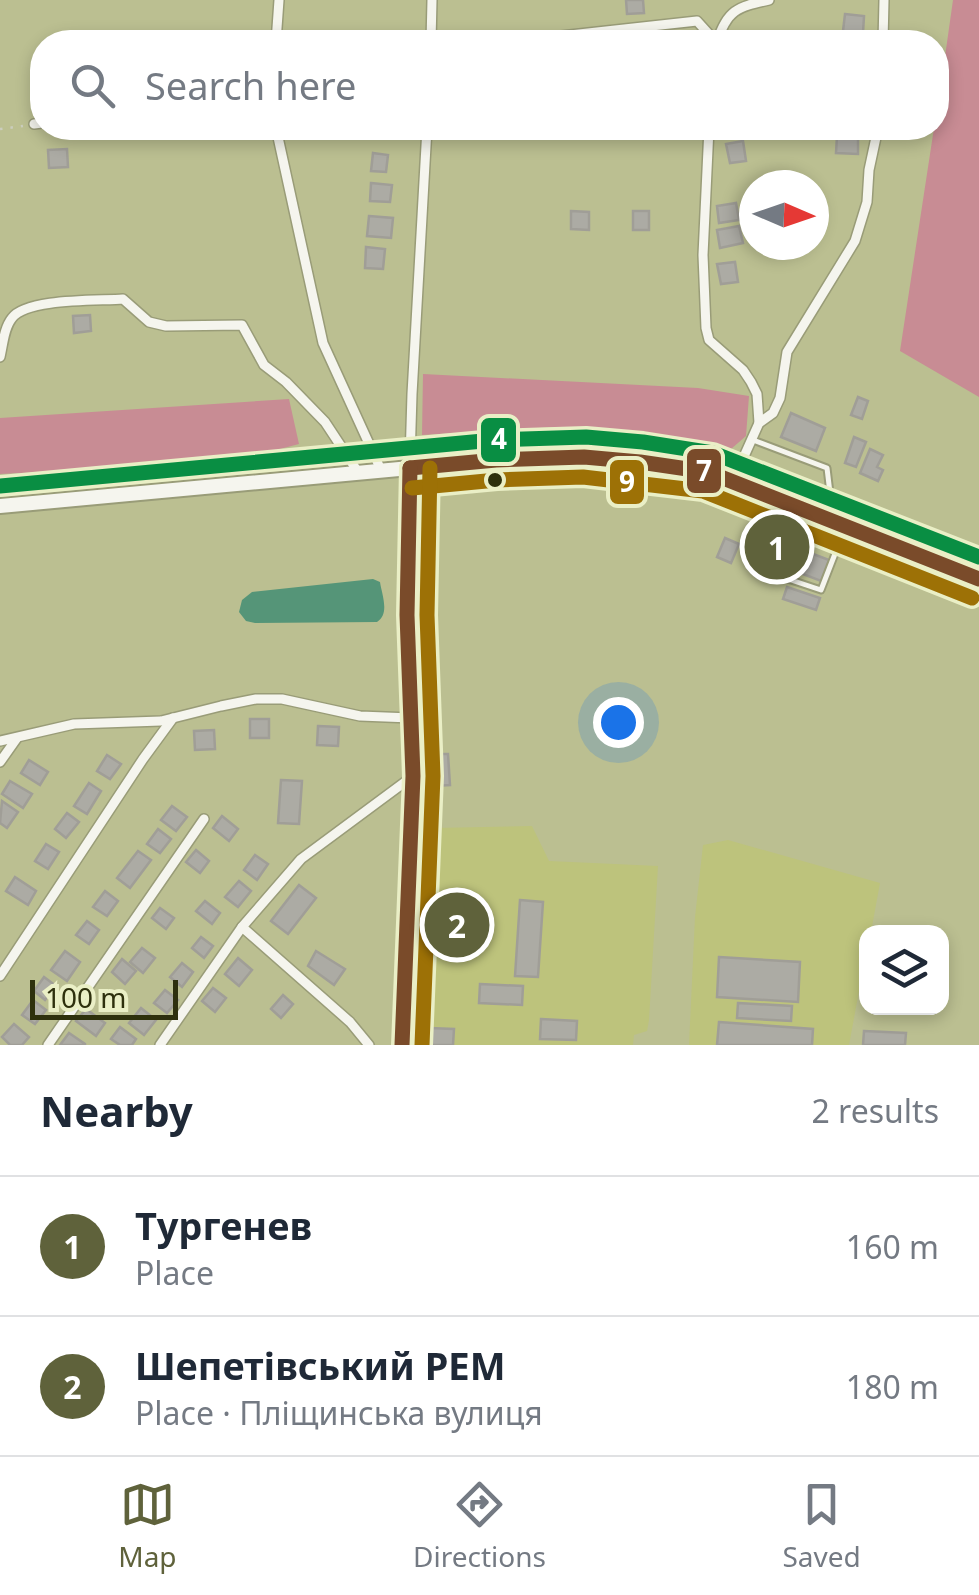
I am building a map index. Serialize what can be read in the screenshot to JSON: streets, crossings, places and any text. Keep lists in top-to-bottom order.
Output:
{
  "lines": ["transit line 4", "transit line 7", "transit line 9"],
  "scale_bar": "100 m",
  "north": "right",
  "page": {
    "search": "Search here",
    "pins": ["1", "2"],
    "scale": "100 m",
    "heading": ["Nearby", "2 results"],
    "list": [
      {
        "mark": "1",
        "name": "Тургенев",
        "note": "Place",
        "value": "160 m"
      },
      {
        "mark": "2",
        "name": "Шепетівський РЕМ",
        "note": "Place · Пліщинська вулиця",
        "value": "180 m"
      }
    ],
    "nav": ["Map", "Directions", "Saved"]
  }
}
